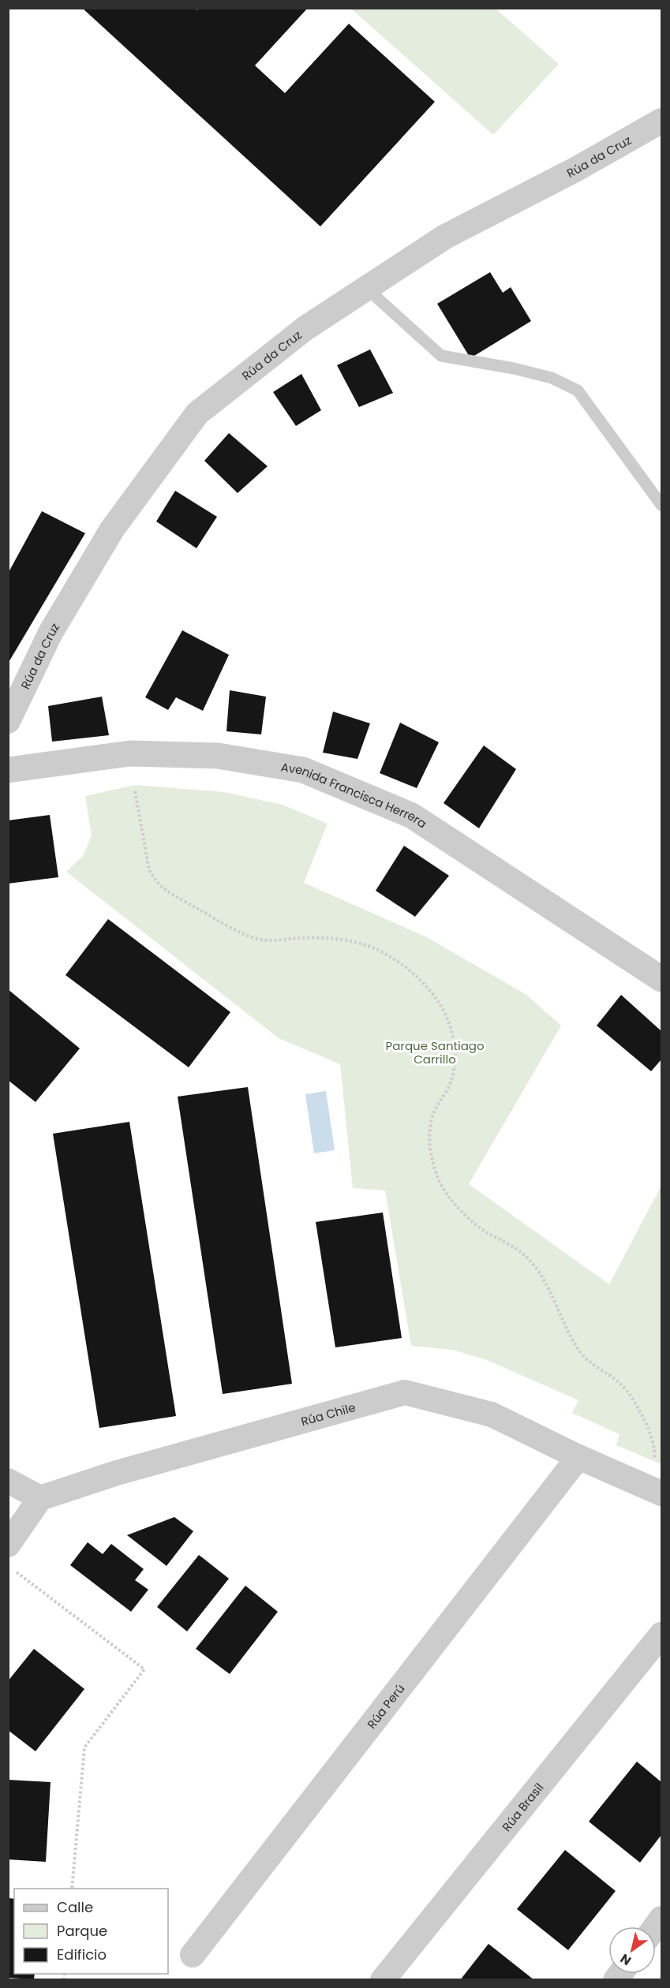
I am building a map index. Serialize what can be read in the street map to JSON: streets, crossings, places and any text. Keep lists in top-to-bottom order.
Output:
{
  "streets": {
    "street": [
      "Rúa da Cruz",
      "Avenida Francisca Herrera",
      "Rúa Chile",
      "Rúa Perú",
      "Rúa Brasil"
    ]
  },
  "crossings": [
    ["Rúa Chile", "Rúa Perú"]
  ],
  "parks": ["Parque Santiago Carrillo"],
  "legend": ["Calle", "Parque", "Edificio"],
  "north": "bottom left"
}
